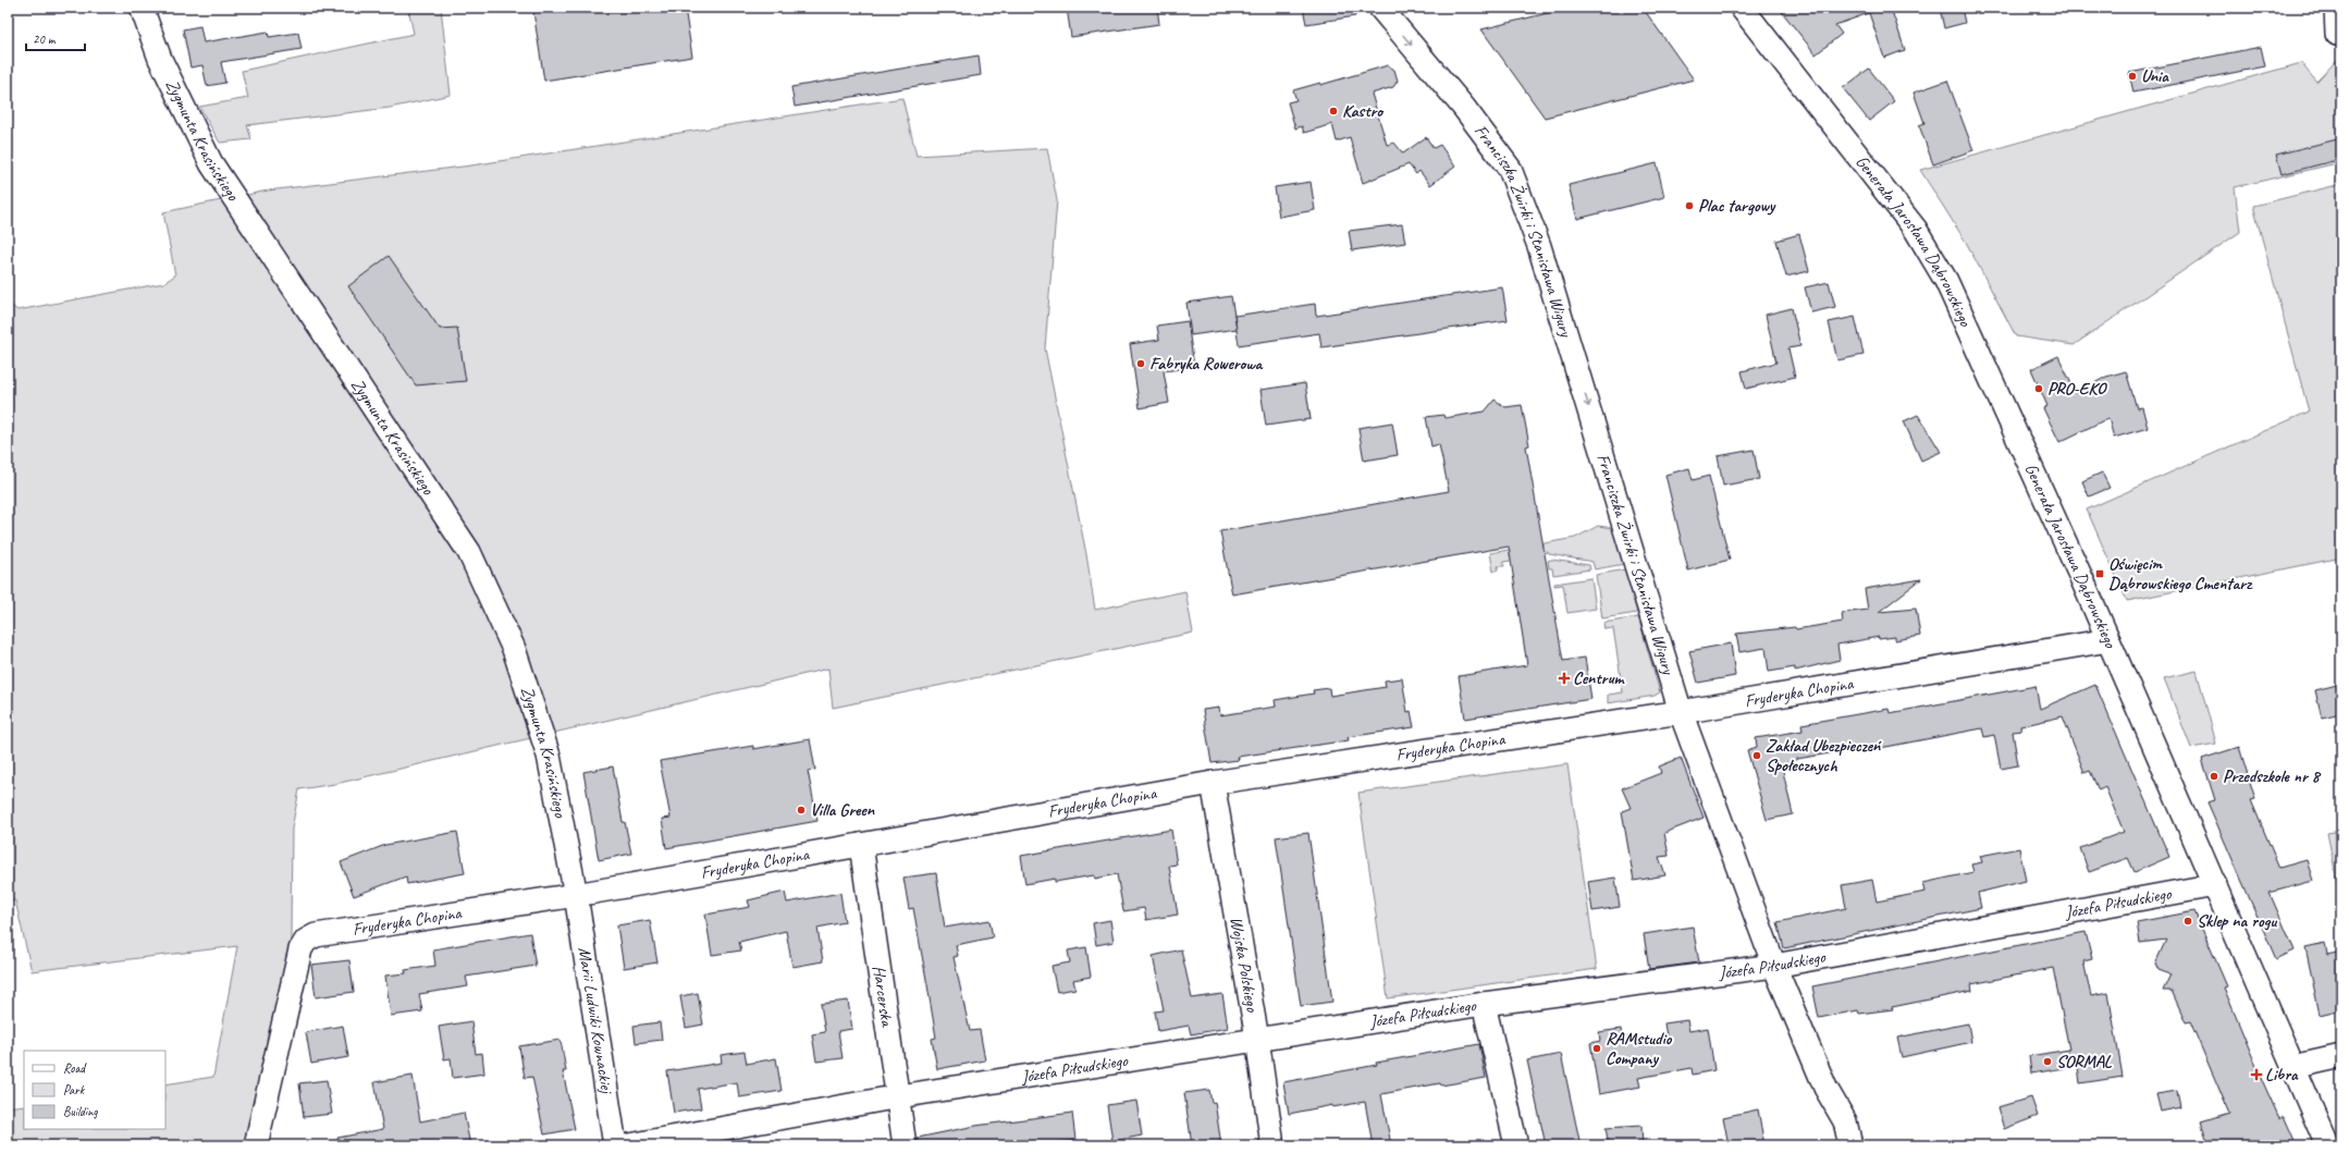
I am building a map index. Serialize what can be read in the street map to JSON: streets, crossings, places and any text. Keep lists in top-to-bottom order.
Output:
{
  "streets": {
    "street": [
      "Zygmunta Krasińskiego",
      "Franciszka Żwirki i Stanisława Wigury",
      "Generała Jarosława Dąbrowskiego",
      "Fryderyka Chopina",
      "Józefa Piłsudskiego",
      "Wojska Polskiego",
      "Harcerska",
      "Marii Ludwiki Kownackiej"
    ]
  },
  "crossings": [
    ["Zygmunta Krasińskiego", "Fryderyka Chopina"],
    ["Zygmunta Krasińskiego", "Marii Ludwiki Kownackiej"],
    ["Franciszka Żwirki i Stanisława Wigury", "Fryderyka Chopina"],
    ["Franciszka Żwirki i Stanisława Wigury", "Józefa Piłsudskiego"],
    ["Generała Jarosława Dąbrowskiego", "Fryderyka Chopina"],
    ["Generała Jarosława Dąbrowskiego", "Józefa Piłsudskiego"],
    ["Fryderyka Chopina", "Wojska Polskiego"],
    ["Fryderyka Chopina", "Harcerska"],
    ["Fryderyka Chopina", "Marii Ludwiki Kownackiej"],
    ["Józefa Piłsudskiego", "Wojska Polskiego"],
    ["Józefa Piłsudskiego", "Harcerska"]
  ],
  "one_way": ["Franciszka Żwirki i Stanisława Wigury"],
  "places": {
    "other": [
      "Unia",
      "Kastro",
      "Plac targowy",
      "Fabryka Rowerowa",
      "PRO-EKO",
      "Zakład Ubezpieczeń Społecznych",
      "Przedszkole nr 8",
      "Villa Green",
      "Sklep na rogu",
      "RAMstudio Company",
      "SORMAL"
    ],
    "transit": ["Oświęcim Dąbrowskiego Cmentarz"],
    "health": ["Centrum", "Libra"]
  },
  "legend": ["Road", "Park", "Building"],
  "scale_bar": "20 m"
}
